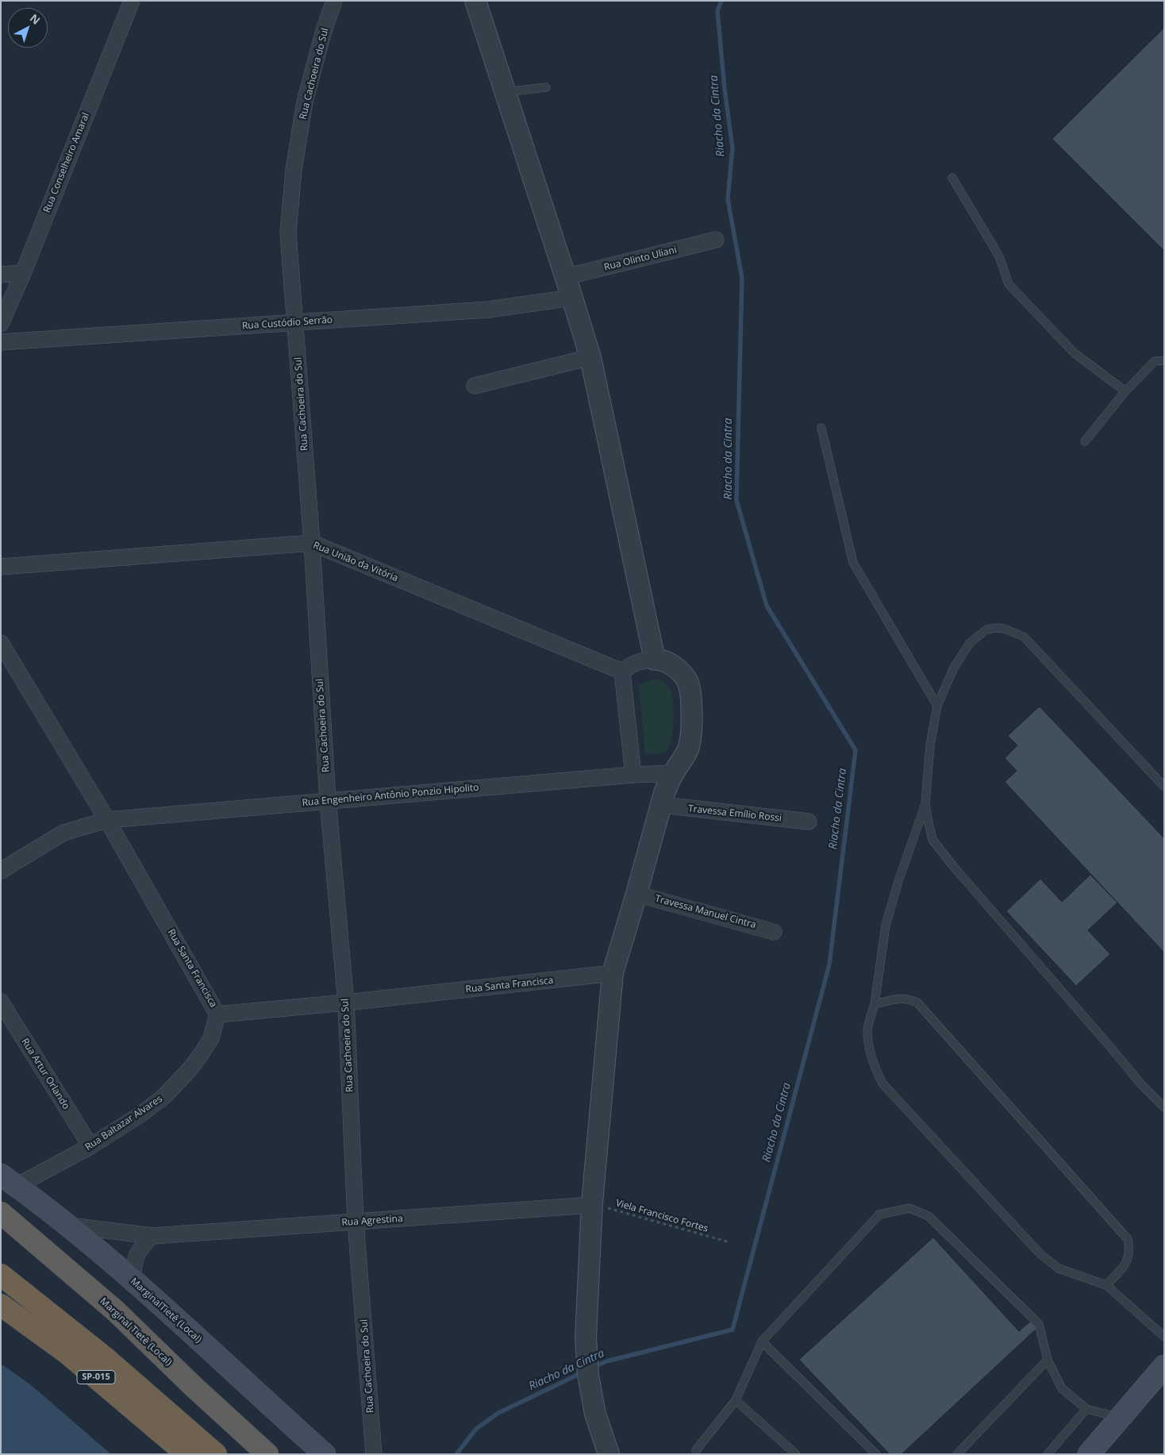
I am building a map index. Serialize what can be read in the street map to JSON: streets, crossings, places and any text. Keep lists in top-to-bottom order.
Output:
{
  "streets": {
    "highway": ["Marginal Tietê (Local)", "SP-015"],
    "main road": ["MarginalTietê (Local)"],
    "street": [
      "Rua Cachoeira do Sul",
      "Rua Conselheiro Amaral",
      "Rua Olinto Uliani",
      "Rua Custódio Serrão",
      "Rua União da Vitória",
      "Rua Engenheiro Antônio Ponzio Hipolito",
      "Travessa Emílio Rossi",
      "Travessa Manuel Cintra",
      "Rua Santa Francisca",
      "Rua Artur Orlando",
      "Rua Baltazar Alvares",
      "Rua Agrestina"
    ],
    "path": ["Viela Francisco Fortes"]
  },
  "crossings": [
    ["Rua Cachoeira do Sul", "Rua Custódio Serrão"],
    ["Rua Cachoeira do Sul", "Rua União da Vitória"],
    ["Rua Cachoeira do Sul", "Rua Engenheiro Antônio Ponzio Hipolito"],
    ["Rua Cachoeira do Sul", "Rua Santa Francisca"],
    ["Rua Cachoeira do Sul", "Rua Agrestina"],
    ["Rua Engenheiro Antônio Ponzio Hipolito", "Rua Santa Francisca"],
    ["Rua Santa Francisca", "Rua Baltazar Alvares"],
    ["Rua Artur Orlando", "Rua Baltazar Alvares"],
    ["Rua Baltazar Alvares", "MarginalTietê (Local)"],
    ["Viela Francisco Fortes", "Rua Agrestina"],
    ["Rua Agrestina", "MarginalTietê (Local)"]
  ],
  "water": ["Riacho da Cintra"],
  "north": "top right"
}
